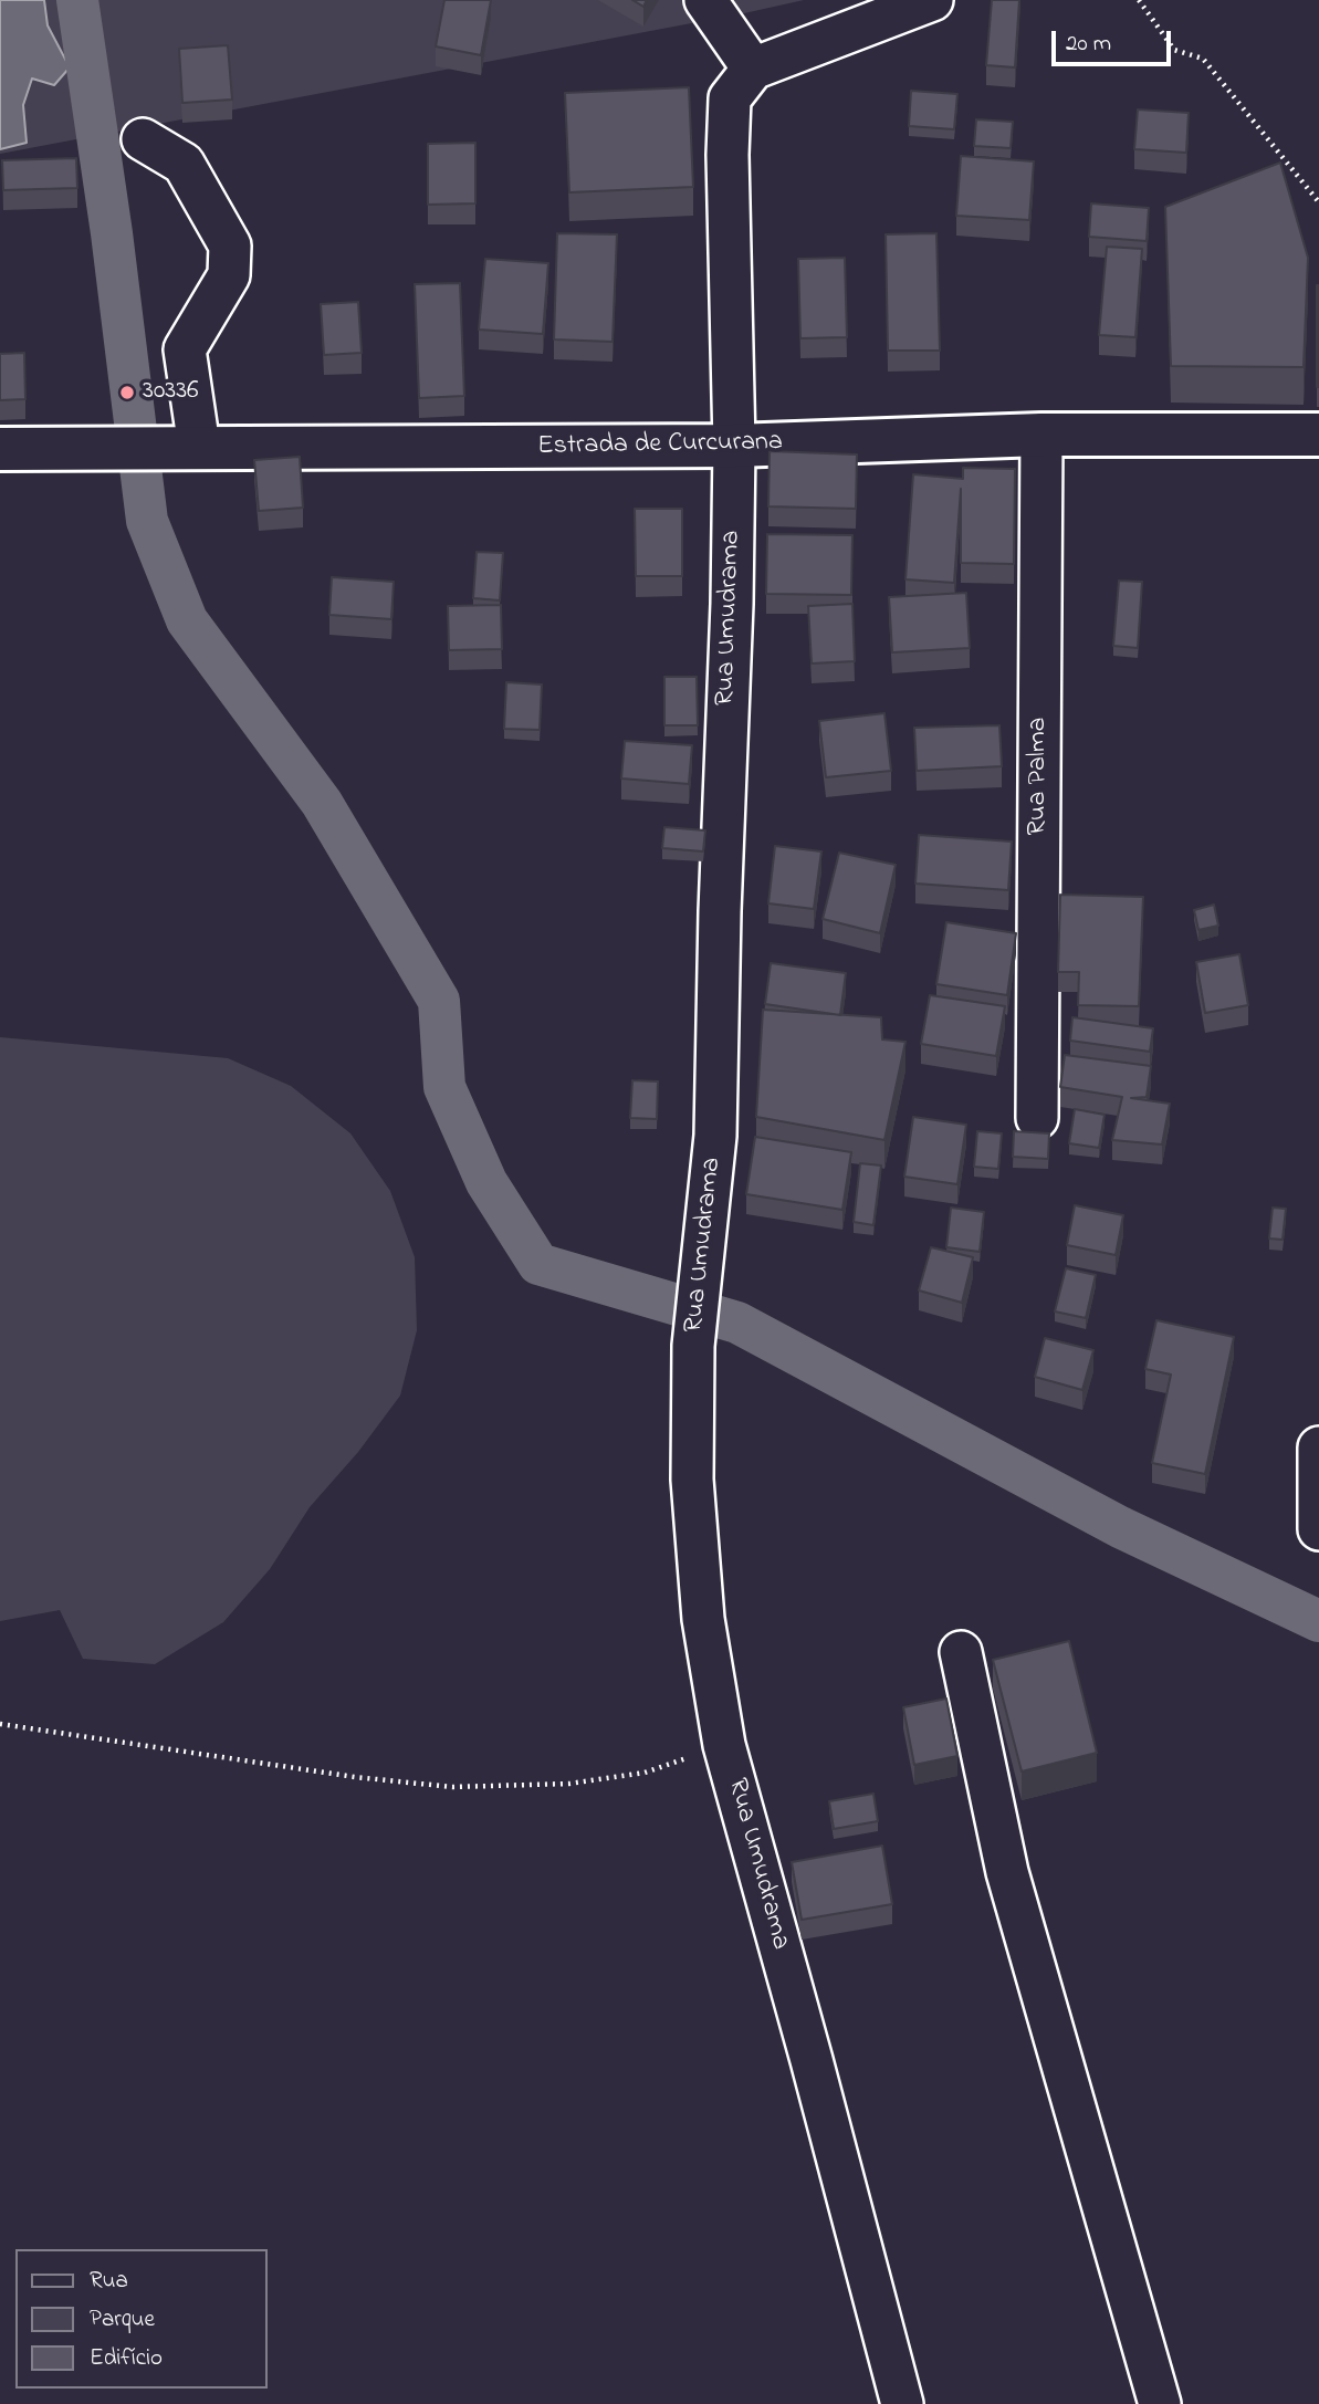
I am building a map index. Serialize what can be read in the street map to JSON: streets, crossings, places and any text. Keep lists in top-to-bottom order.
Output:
{
  "streets": {
    "main road": ["Estrada de Curcurana"],
    "street": ["Rua Umudrama", "Rua Palma"]
  },
  "crossings": [
    ["Estrada de Curcurana", "Rua Umudrama"],
    ["Estrada de Curcurana", "Rua Palma"]
  ],
  "places": ["30336"],
  "legend": ["Rua", "Parque", "Edifício"],
  "scale_bar": "20 m"
}
